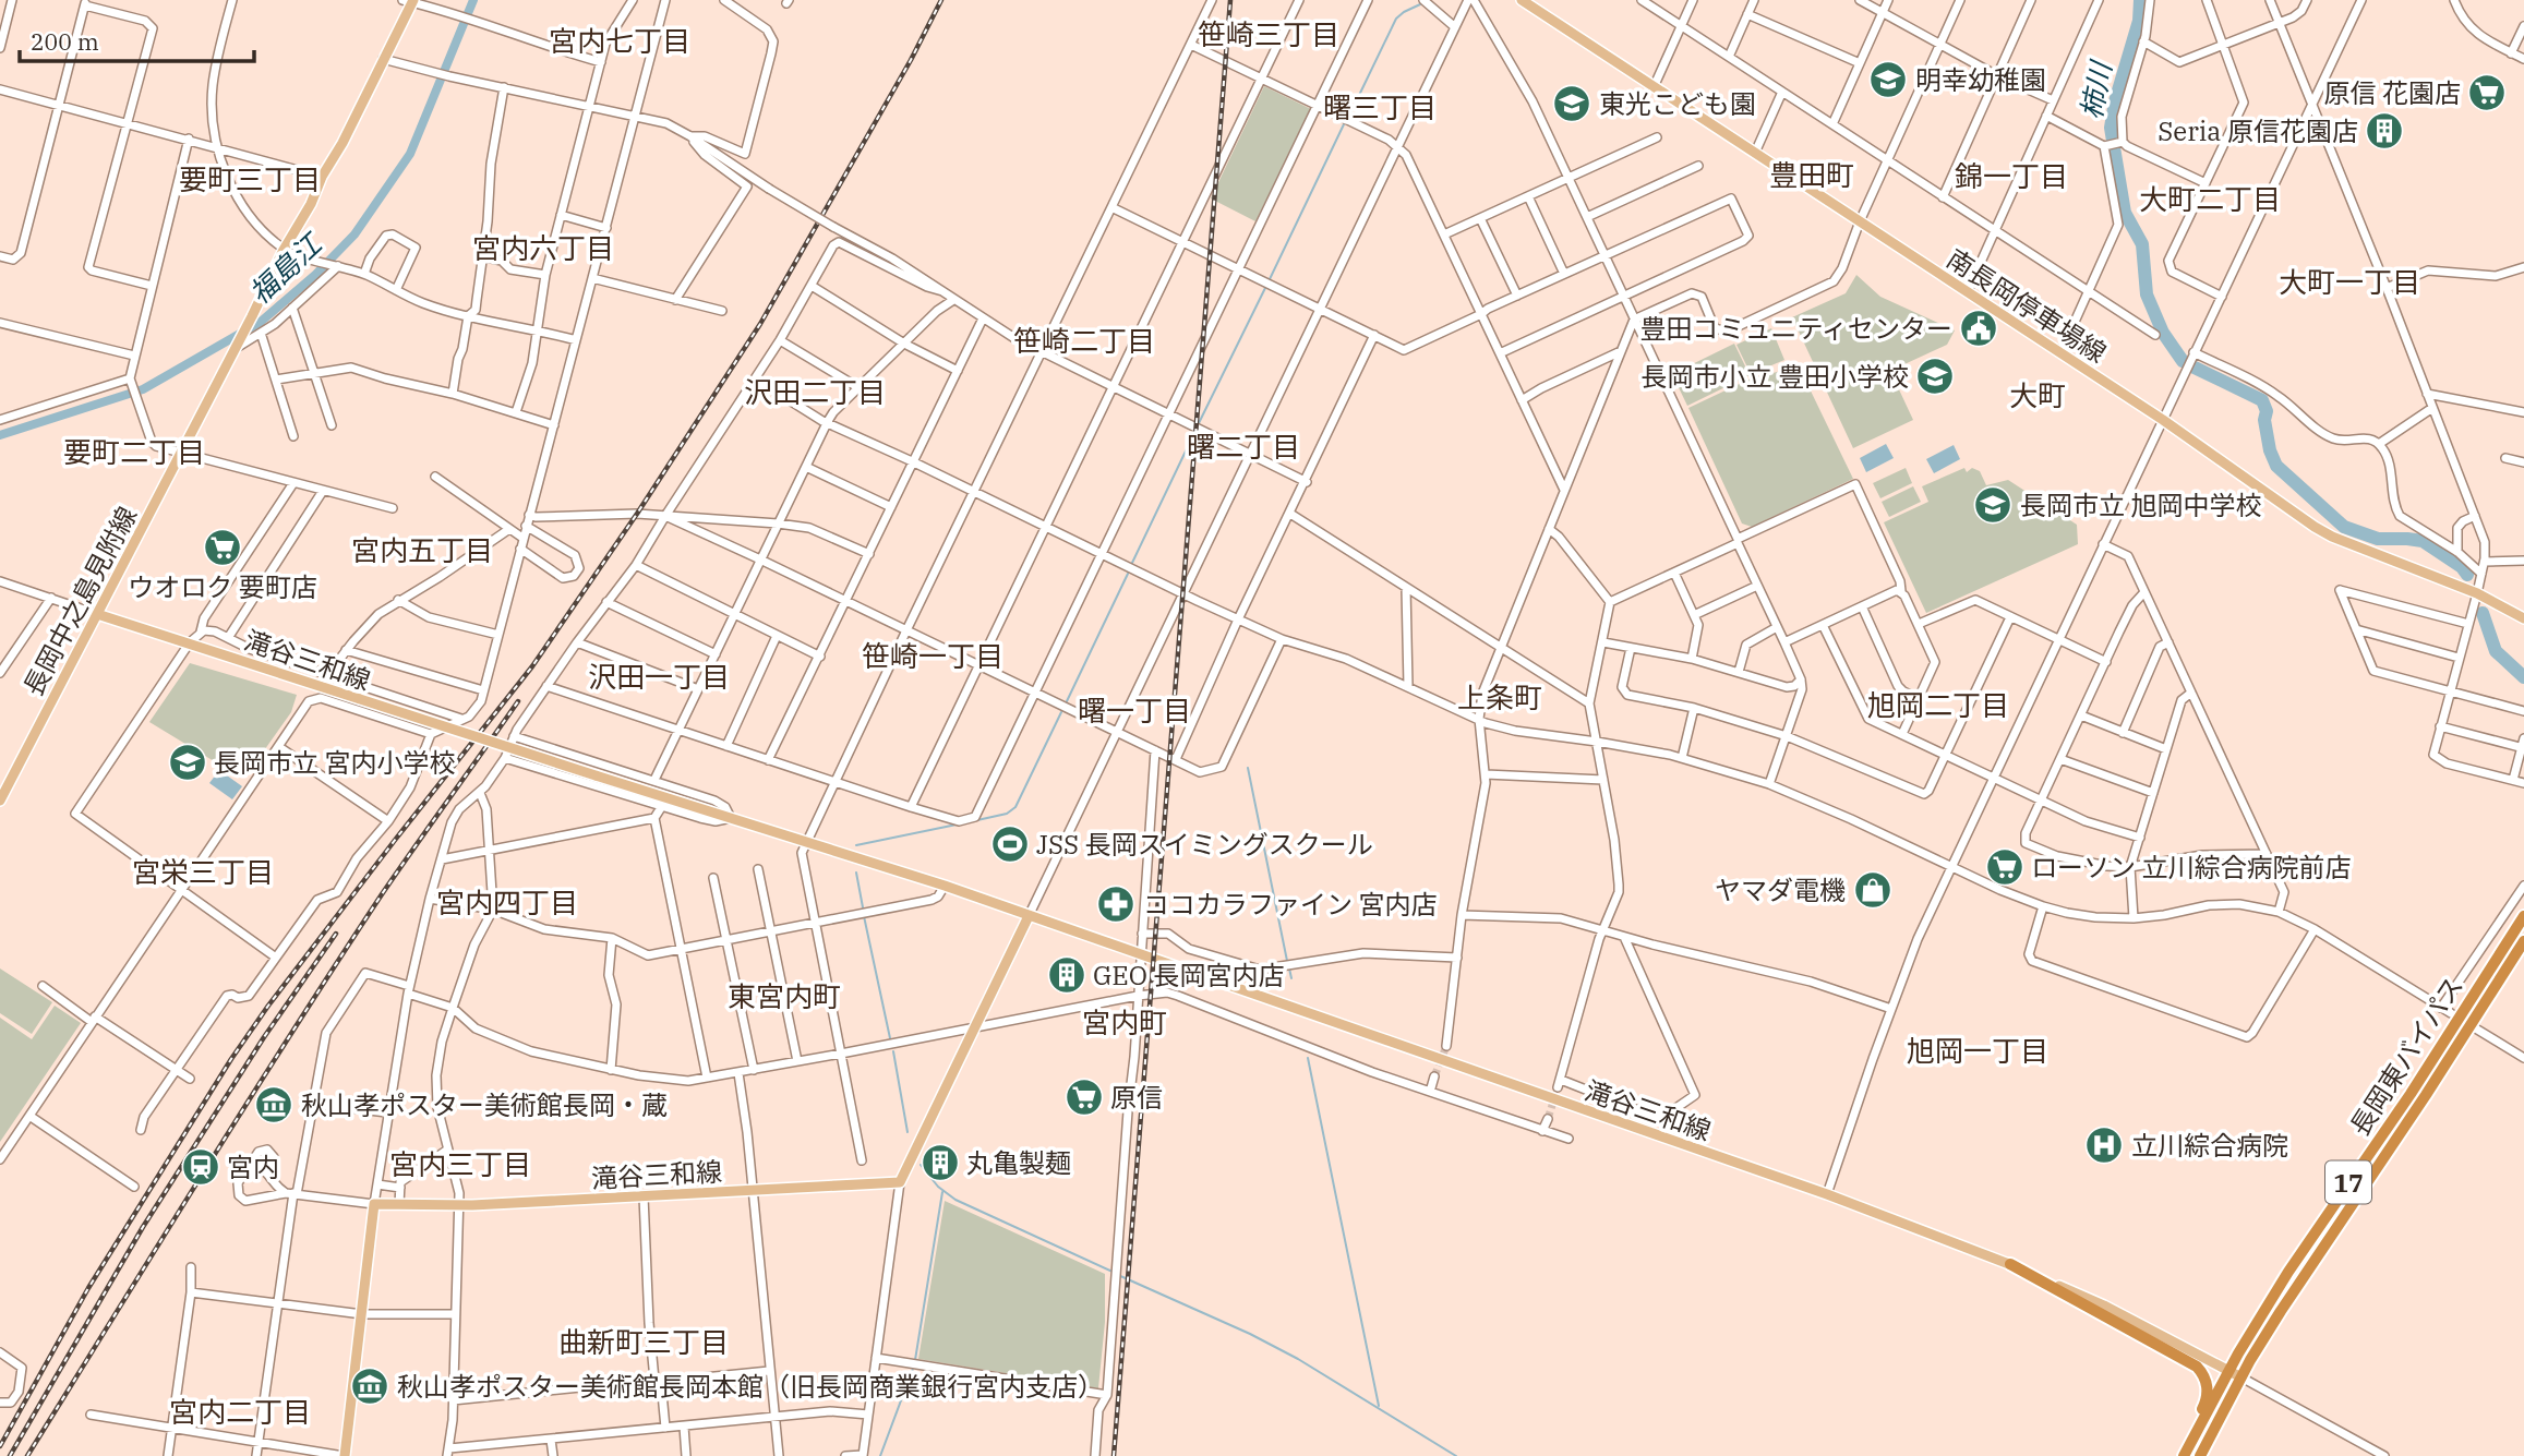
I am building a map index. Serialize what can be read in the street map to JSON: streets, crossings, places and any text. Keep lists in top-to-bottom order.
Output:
{
  "streets": {
    "highway": ["長岡東バイパス", "17"],
    "main road": ["南長岡停車場線", "長岡中之島見附線", "滝谷三和線"]
  },
  "crossings": [
    ["長岡中之島見附線", "滝谷三和線"],
    ["滝谷三和線", "長岡東バイパス"]
  ],
  "districts": [
    "笹崎三丁目",
    "宮内七丁目",
    "曙三丁目",
    "豊田町",
    "錦一丁目",
    "要町三丁目",
    "大町二丁目",
    "宮内六丁目",
    "大町一丁目",
    "笹崎二丁目",
    "沢田二丁目",
    "大町",
    "曙二丁目",
    "要町二丁目",
    "宮内五丁目",
    "笹崎一丁目",
    "沢田一丁目",
    "上条町",
    "旭岡二丁目",
    "曙一丁目",
    "宮栄三丁目",
    "宮内四丁目",
    "東宮内町",
    "宮内町",
    "旭岡一丁目",
    "宮内三丁目",
    "曲新町三丁目",
    "宮内二丁目"
  ],
  "water": ["柿川", "福島江"],
  "places": {
    "school or university": [
      "明幸幼稚園",
      "東光こども園",
      "長岡市小立 豊田小学校",
      "長岡市立 旭岡中学校",
      "長岡市立 宮内小学校"
    ],
    "supermarket": [
      "原信 花園店",
      "ウオロク 要町店",
      "ローソン 立川綜合病院前店",
      "原信"
    ],
    "building": ["Seria 原信花園店", "GEO 長岡宮内店", "丸亀製麺"],
    "public building": ["豊田コミュニティセンター"],
    "sports": ["JSS 長岡スイミングスクール"],
    "shop": ["ヤマダ電機"],
    "pharmacy": ["ココカラファイン 宮内店"],
    "museum": ["秋山孝ポスター美術館長岡・蔵", "秋山孝ポスター美術館長岡本館（旧長岡商業銀行宮内支店）"],
    "hospital": ["立川綜合病院"],
    "station": ["宮内"]
  },
  "scale_bar": "200 m"
}
